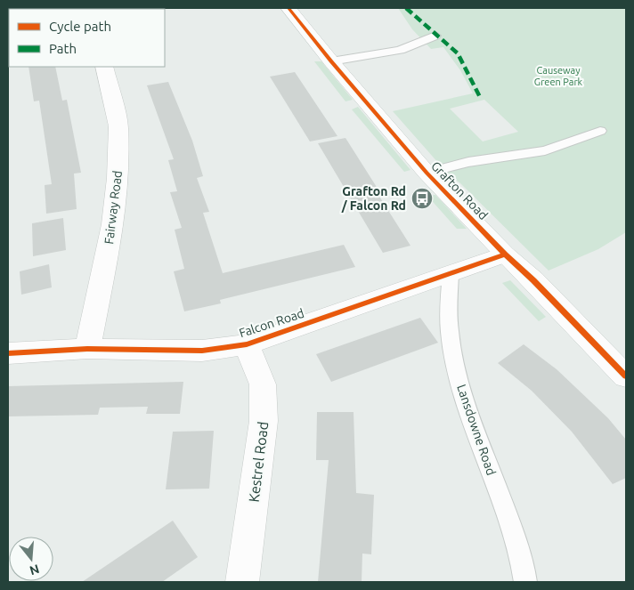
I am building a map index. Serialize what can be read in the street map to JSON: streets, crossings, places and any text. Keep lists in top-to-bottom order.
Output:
{
  "streets": {
    "street": [
      "Grafton Road",
      "Fairway Road",
      "Falcon Road",
      "Kestrel Road"
    ],
    "lane": ["Lansdowne Road"]
  },
  "crossings": [
    ["Grafton Road", "Falcon Road"],
    ["Fairway Road", "Falcon Road"],
    ["Falcon Road", "Lansdowne Road"],
    ["Falcon Road", "Kestrel Road"]
  ],
  "parks": ["Causeway Green Park"],
  "places": {
    "bus stop": ["Grafton Rd / Falcon Rd"]
  },
  "legend": ["Cycle path", "Path"],
  "north": "bottom"
}
